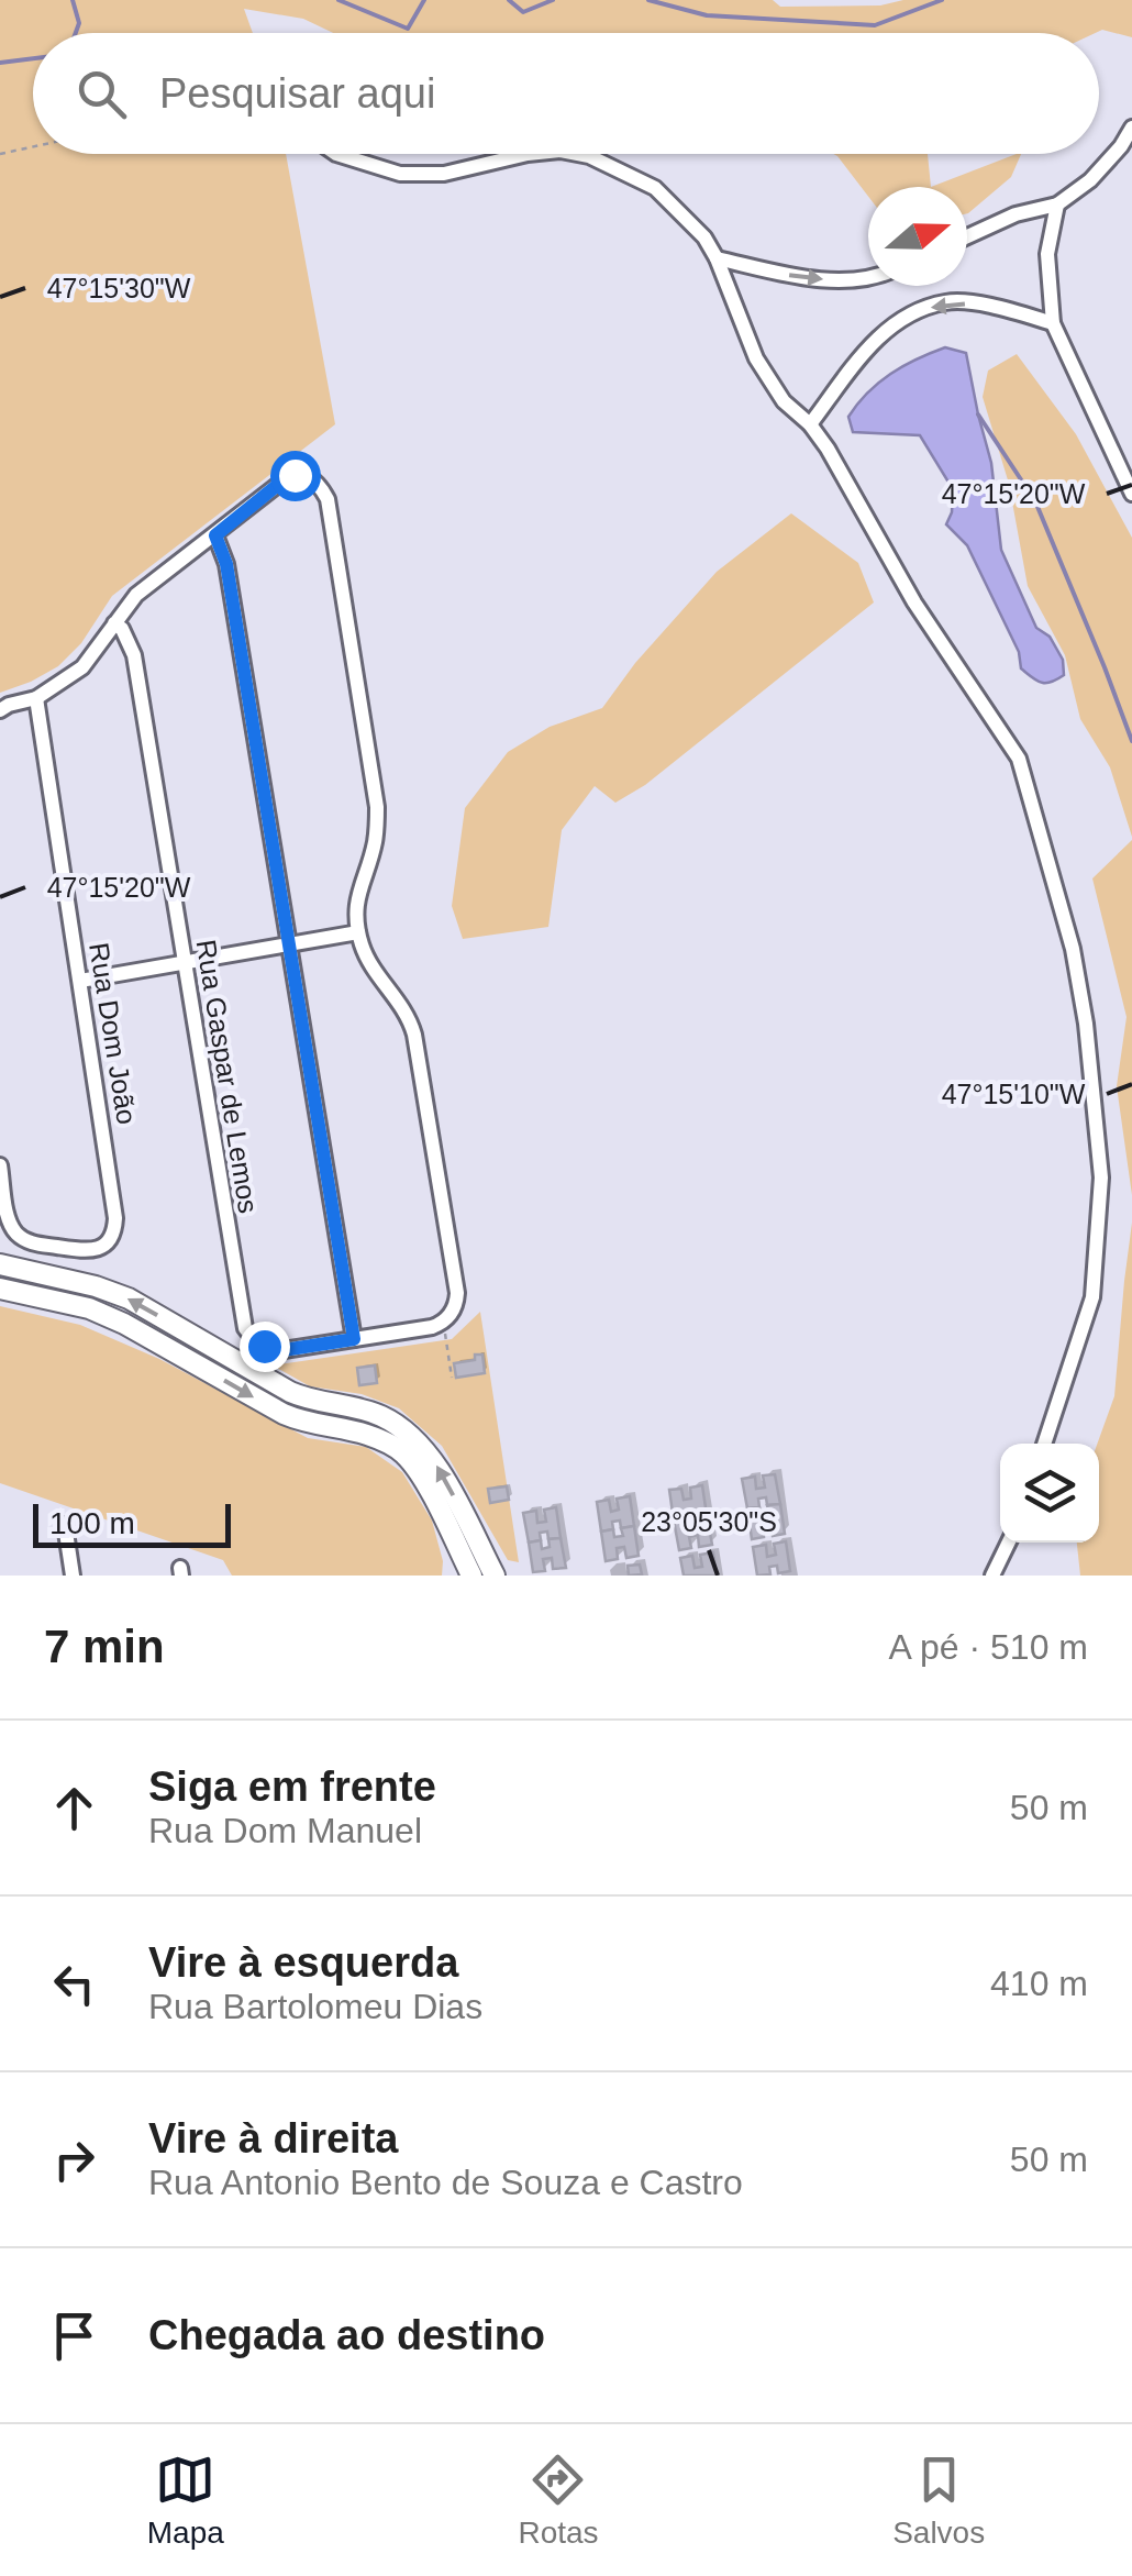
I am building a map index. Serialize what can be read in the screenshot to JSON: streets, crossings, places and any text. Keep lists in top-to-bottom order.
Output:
{
  "streets": {
    "street": ["Rua Dom João", "Rua Gaspar de Lemos"]
  },
  "scale_bar": "100 m",
  "north": "right",
  "page": {
    "search": "Pesquisar aqui",
    "scale": "100 m",
    "heading": ["7 min", "A pé · 510 m"],
    "list": [
      ["Siga em frente", "Rua Dom Manuel", "50 m"],
      ["Vire à esquerda", "Rua Bartolomeu Dias", "410 m"],
      ["Vire à direita", "Rua Antonio Bento de Souza e Castro", "50 m"],
      "Chegada ao destino"
    ],
    "nav": ["Mapa", "Rotas", "Salvos"]
  },
  "coordinates": [
    "47°15'30\"W",
    "47°15'20\"W",
    "47°15'10\"W",
    "23°05'30\"S"
  ]
}
